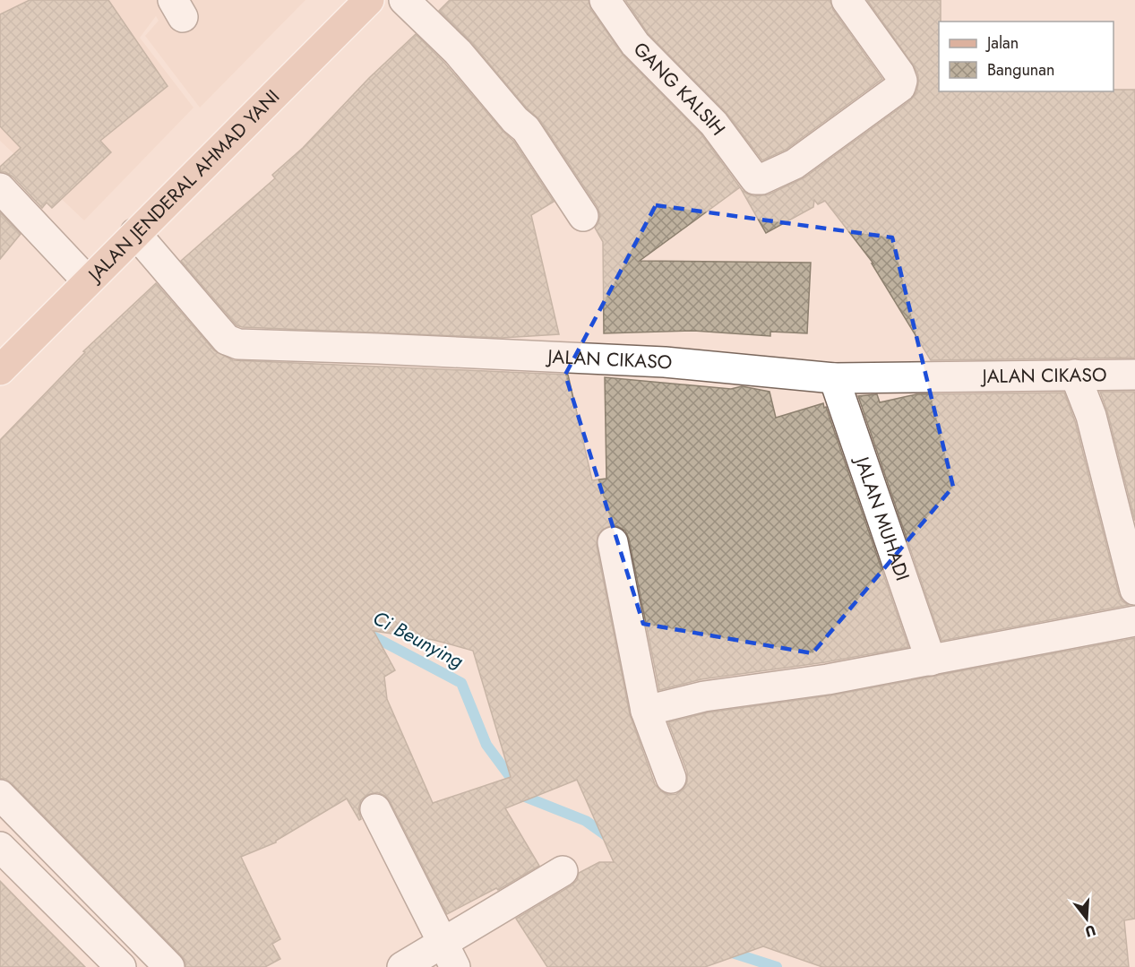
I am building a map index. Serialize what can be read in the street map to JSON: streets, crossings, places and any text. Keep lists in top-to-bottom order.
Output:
{
  "streets": {
    "main road": ["JALAN JENDERAL AHMAD YANI"],
    "street": ["GANG KALSIH", "JALAN CIKASO", "JALAN MUHADI"]
  },
  "crossings": [
    ["JALAN JENDERAL AHMAD YANI", "JALAN CIKASO"],
    ["JALAN CIKASO", "JALAN MUHADI"]
  ],
  "water": ["Ci Beunying"],
  "legend": ["Jalan", "Bangunan"],
  "north": "bottom"
}
